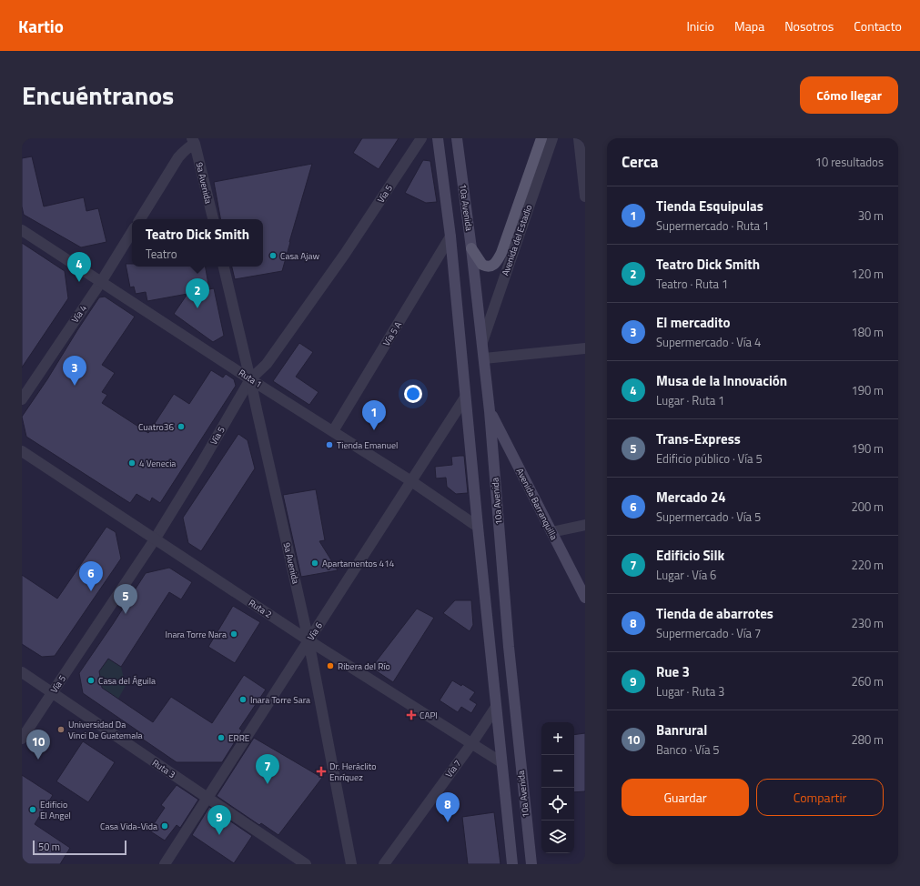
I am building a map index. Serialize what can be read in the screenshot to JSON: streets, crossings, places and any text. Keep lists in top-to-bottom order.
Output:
{
  "streets": {
    "main road": ["10a Avenida", "Avenida Barranquilla"],
    "street": [
      "9a Avenida",
      "Vía 5",
      "Avenida del Estadio",
      "Vía 4",
      "Vía 5 A",
      "Ruta 1",
      "Ruta 2",
      "Vía 6",
      "Ruta 3",
      "Vía 7"
    ]
  },
  "crossings": [
    ["9a Avenida", "Vía 5"],
    ["9a Avenida", "Ruta 1"],
    ["9a Avenida", "Ruta 2"],
    ["9a Avenida", "Vía 6"],
    ["Vía 5", "Ruta 1"],
    ["Vía 5", "Ruta 2"],
    ["Vía 5", "Ruta 3"],
    ["10a Avenida", "Avenida del Estadio"],
    ["10a Avenida", "Vía 5 A"],
    ["10a Avenida", "Ruta 1"],
    ["10a Avenida", "Avenida Barranquilla"],
    ["10a Avenida", "Ruta 2"],
    ["10a Avenida", "Vía 6"],
    ["10a Avenida", "Vía 7"],
    ["Vía 4", "Ruta 1"],
    ["Vía 5 A", "Ruta 1"],
    ["Ruta 1", "Vía 6"],
    ["Ruta 2", "Vía 6"],
    ["Ruta 2", "Vía 7"],
    ["Vía 6", "Ruta 3"]
  ],
  "places": {
    "other": [
      "Casa Ajaw",
      "Cuatro36",
      "Tienda Emanuel",
      "4 Venecia",
      "Apartamentos 414",
      "Inara Torre Nara",
      "Ribera del Río",
      "Casa del Águila",
      "Inara Torre Sara",
      "Universidad Da Vinci De Guatemala",
      "ERRE",
      "Edificio El Angel",
      "Casa Vida-Vida"
    ],
    "health": ["CAPI", "Dr. Heráclito Enríquez"]
  },
  "scale_bar": "50 m",
  "page": {
    "header": "Kartio",
    "nav": [
      "Inicio",
      "Mapa",
      "Nosotros",
      "Contacto"
    ],
    "title": "Encuéntranos",
    "buttons": [
      "Cómo llegar",
      ["Guardar", "Compartir"]
    ],
    "heading": ["Cerca", "10 resultados"],
    "list": [
      {
        "mark": "1",
        "name": "Tienda Esquipulas",
        "note": "Supermercado · Ruta 1",
        "value": "30 m"
      },
      {
        "mark": "2",
        "name": "Teatro Dick Smith",
        "note": "Teatro · Ruta 1",
        "value": "120 m"
      },
      {
        "mark": "3",
        "name": "El mercadito",
        "note": "Supermercado · Vía 4",
        "value": "180 m"
      },
      {
        "mark": "4",
        "name": "Musa de la Innovación",
        "note": "Lugar · Ruta 1",
        "value": "190 m"
      },
      {
        "mark": "5",
        "name": "Trans-Express",
        "note": "Edificio público · Vía 5",
        "value": "190 m"
      },
      {
        "mark": "6",
        "name": "Mercado 24",
        "note": "Supermercado · Vía 5",
        "value": "200 m"
      },
      {
        "mark": "7",
        "name": "Edificio Silk",
        "note": "Lugar · Vía 6",
        "value": "220 m"
      },
      {
        "mark": "8",
        "name": "Tienda de abarrotes",
        "note": "Supermercado · Vía 7",
        "value": "230 m"
      },
      {
        "mark": "9",
        "name": "Rue 3",
        "note": "Lugar · Ruta 3",
        "value": "260 m"
      },
      {
        "mark": "10",
        "name": "Banrural",
        "note": "Banco · Vía 5",
        "value": "280 m"
      }
    ],
    "popup": ["Teatro Dick Smith", "Teatro"],
    "pins": [
      "4",
      "2",
      "3",
      "1",
      "6",
      "5",
      "10",
      "7",
      "8",
      "9"
    ],
    "map_buttons": ["+", "−"],
    "scale": "50 m"
  }
}
